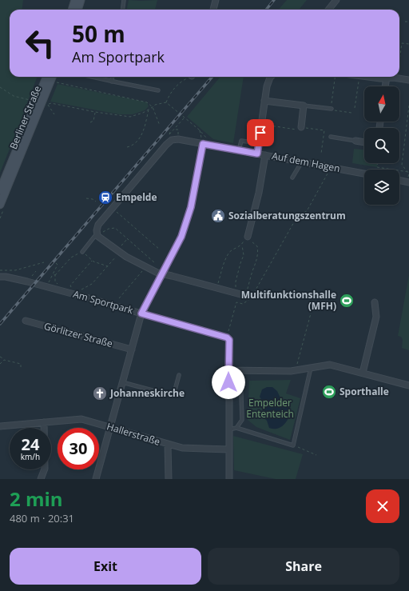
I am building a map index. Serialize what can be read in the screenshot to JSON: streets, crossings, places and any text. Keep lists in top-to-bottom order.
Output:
{
  "streets": {
    "street": [
      "Berliner Straße",
      "Auf dem Hagen",
      "Am Sportpark",
      "Görlitzer Straße",
      "Hallerstraße"
    ]
  },
  "parks": ["Empelder Ententeich"],
  "places": {
    "station": ["Empelde"],
    "public building": ["Sozialberatungszentrum"],
    "sports": ["Multifunktionshalle (MFH)", "Sporthalle"],
    "church": ["Johanneskirche"]
  },
  "north": "top",
  "page": {
    "turn": ["50 m", "Am Sportpark"],
    "speed": "24 km/h",
    "limit": "30",
    "heading": ["2 min", "480 m · 20:31"],
    "buttons": ["Exit", "Share"]
  }
}
